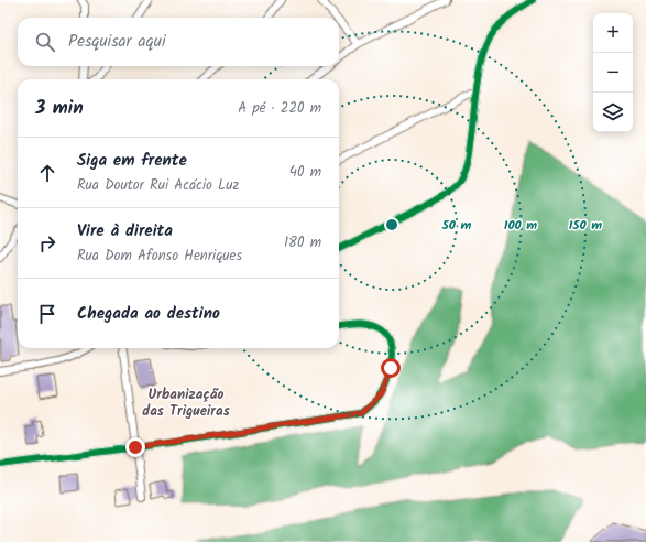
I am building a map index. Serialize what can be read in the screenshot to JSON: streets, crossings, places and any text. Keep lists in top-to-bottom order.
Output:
{
  "districts": ["Urbanização das Trigueiras"],
  "page": {
    "map_buttons": ["+", "−"],
    "search": "Pesquisar aqui",
    "heading": ["3 min", "A pé · 220 m"],
    "list": [
      ["Siga em frente", "Rua Doutor Rui Acácio Luz", "40 m"],
      ["Vire à direita", "Rua Dom Afonso Henriques", "180 m"],
      "Chegada ao destino"
    ]
  },
  "rings": ["50 m", "100 m", "150 m"]
}
